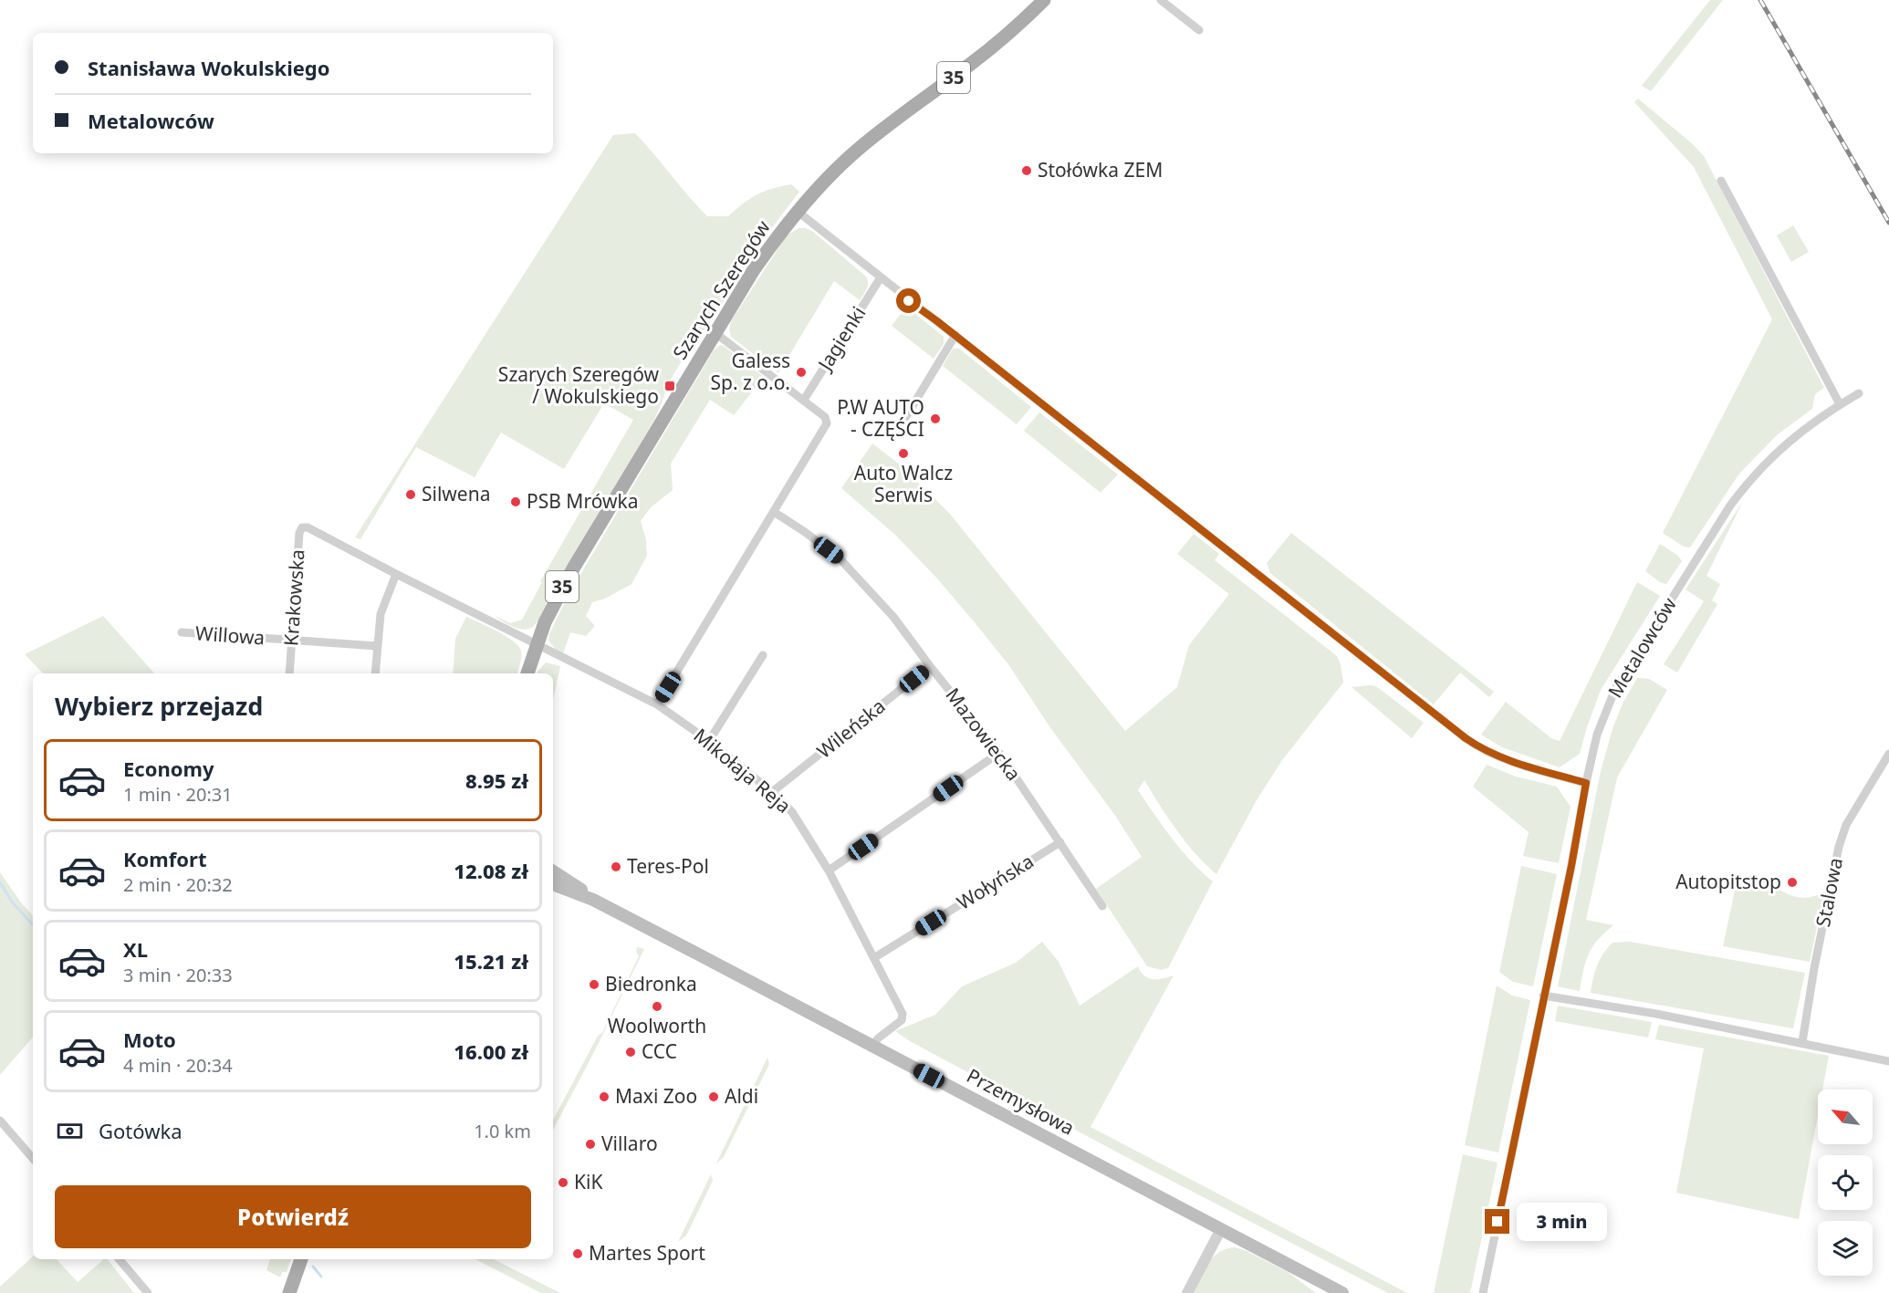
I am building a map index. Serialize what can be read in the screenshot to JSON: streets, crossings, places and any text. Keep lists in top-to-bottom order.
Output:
{
  "streets": {
    "main road": ["35", "Szarych Szeregów", "Przemysłowa"],
    "street": [
      "Jagienki",
      "Krakowska",
      "Willowa",
      "Metalowców",
      "Wileńska",
      "Mazowiecka",
      "Mikołaja Reja",
      "Wołyńska",
      "Stalowa"
    ]
  },
  "crossings": [
    ["Szarych Szeregów", "Krakowska"],
    ["Szarych Szeregów", "Mikołaja Reja"],
    ["Krakowska", "Willowa"],
    ["Krakowska", "Mikołaja Reja"],
    ["Wileńska", "Mazowiecka"],
    ["Wileńska", "Mikołaja Reja"],
    ["Mazowiecka", "Wołyńska"],
    ["Mikołaja Reja", "Wołyńska"],
    ["Mikołaja Reja", "Przemysłowa"]
  ],
  "places": {
    "other": [
      "Stołówka ZEM",
      "Galess Sp. z o.o.",
      "P.W AUTO - CZĘŚCI",
      "Auto Walcz Serwis",
      "Silwena",
      "PSB Mrówka",
      "Teres-Pol",
      "Autopitstop",
      "Biedronka",
      "Woolworth",
      "CCC",
      "Maxi Zoo",
      "Aldi",
      "Villaro",
      "KiK",
      "Martes Sport"
    ],
    "transit": ["Szarych Szeregów / Wokulskiego"]
  },
  "north": "top left",
  "page": {
    "banner": ["Stanisława Wokulskiego", "Metalowców"],
    "heading": "Wybierz przejazd",
    "list": [
      {
        "name": "Economy",
        "note": "1 min · 20:31",
        "value": "8.95 zł"
      },
      {
        "name": "Komfort",
        "note": "2 min · 20:32",
        "value": "12.08 zł"
      },
      {
        "name": "XL",
        "note": "3 min · 20:33",
        "value": "15.21 zł"
      },
      {
        "name": "Moto",
        "note": "4 min · 20:34",
        "value": "16.00 zł"
      }
    ],
    "pay": ["Gotówka", "1.0 km"],
    "buttons": "Potwierdź",
    "bubble": "3 min"
  }
}
